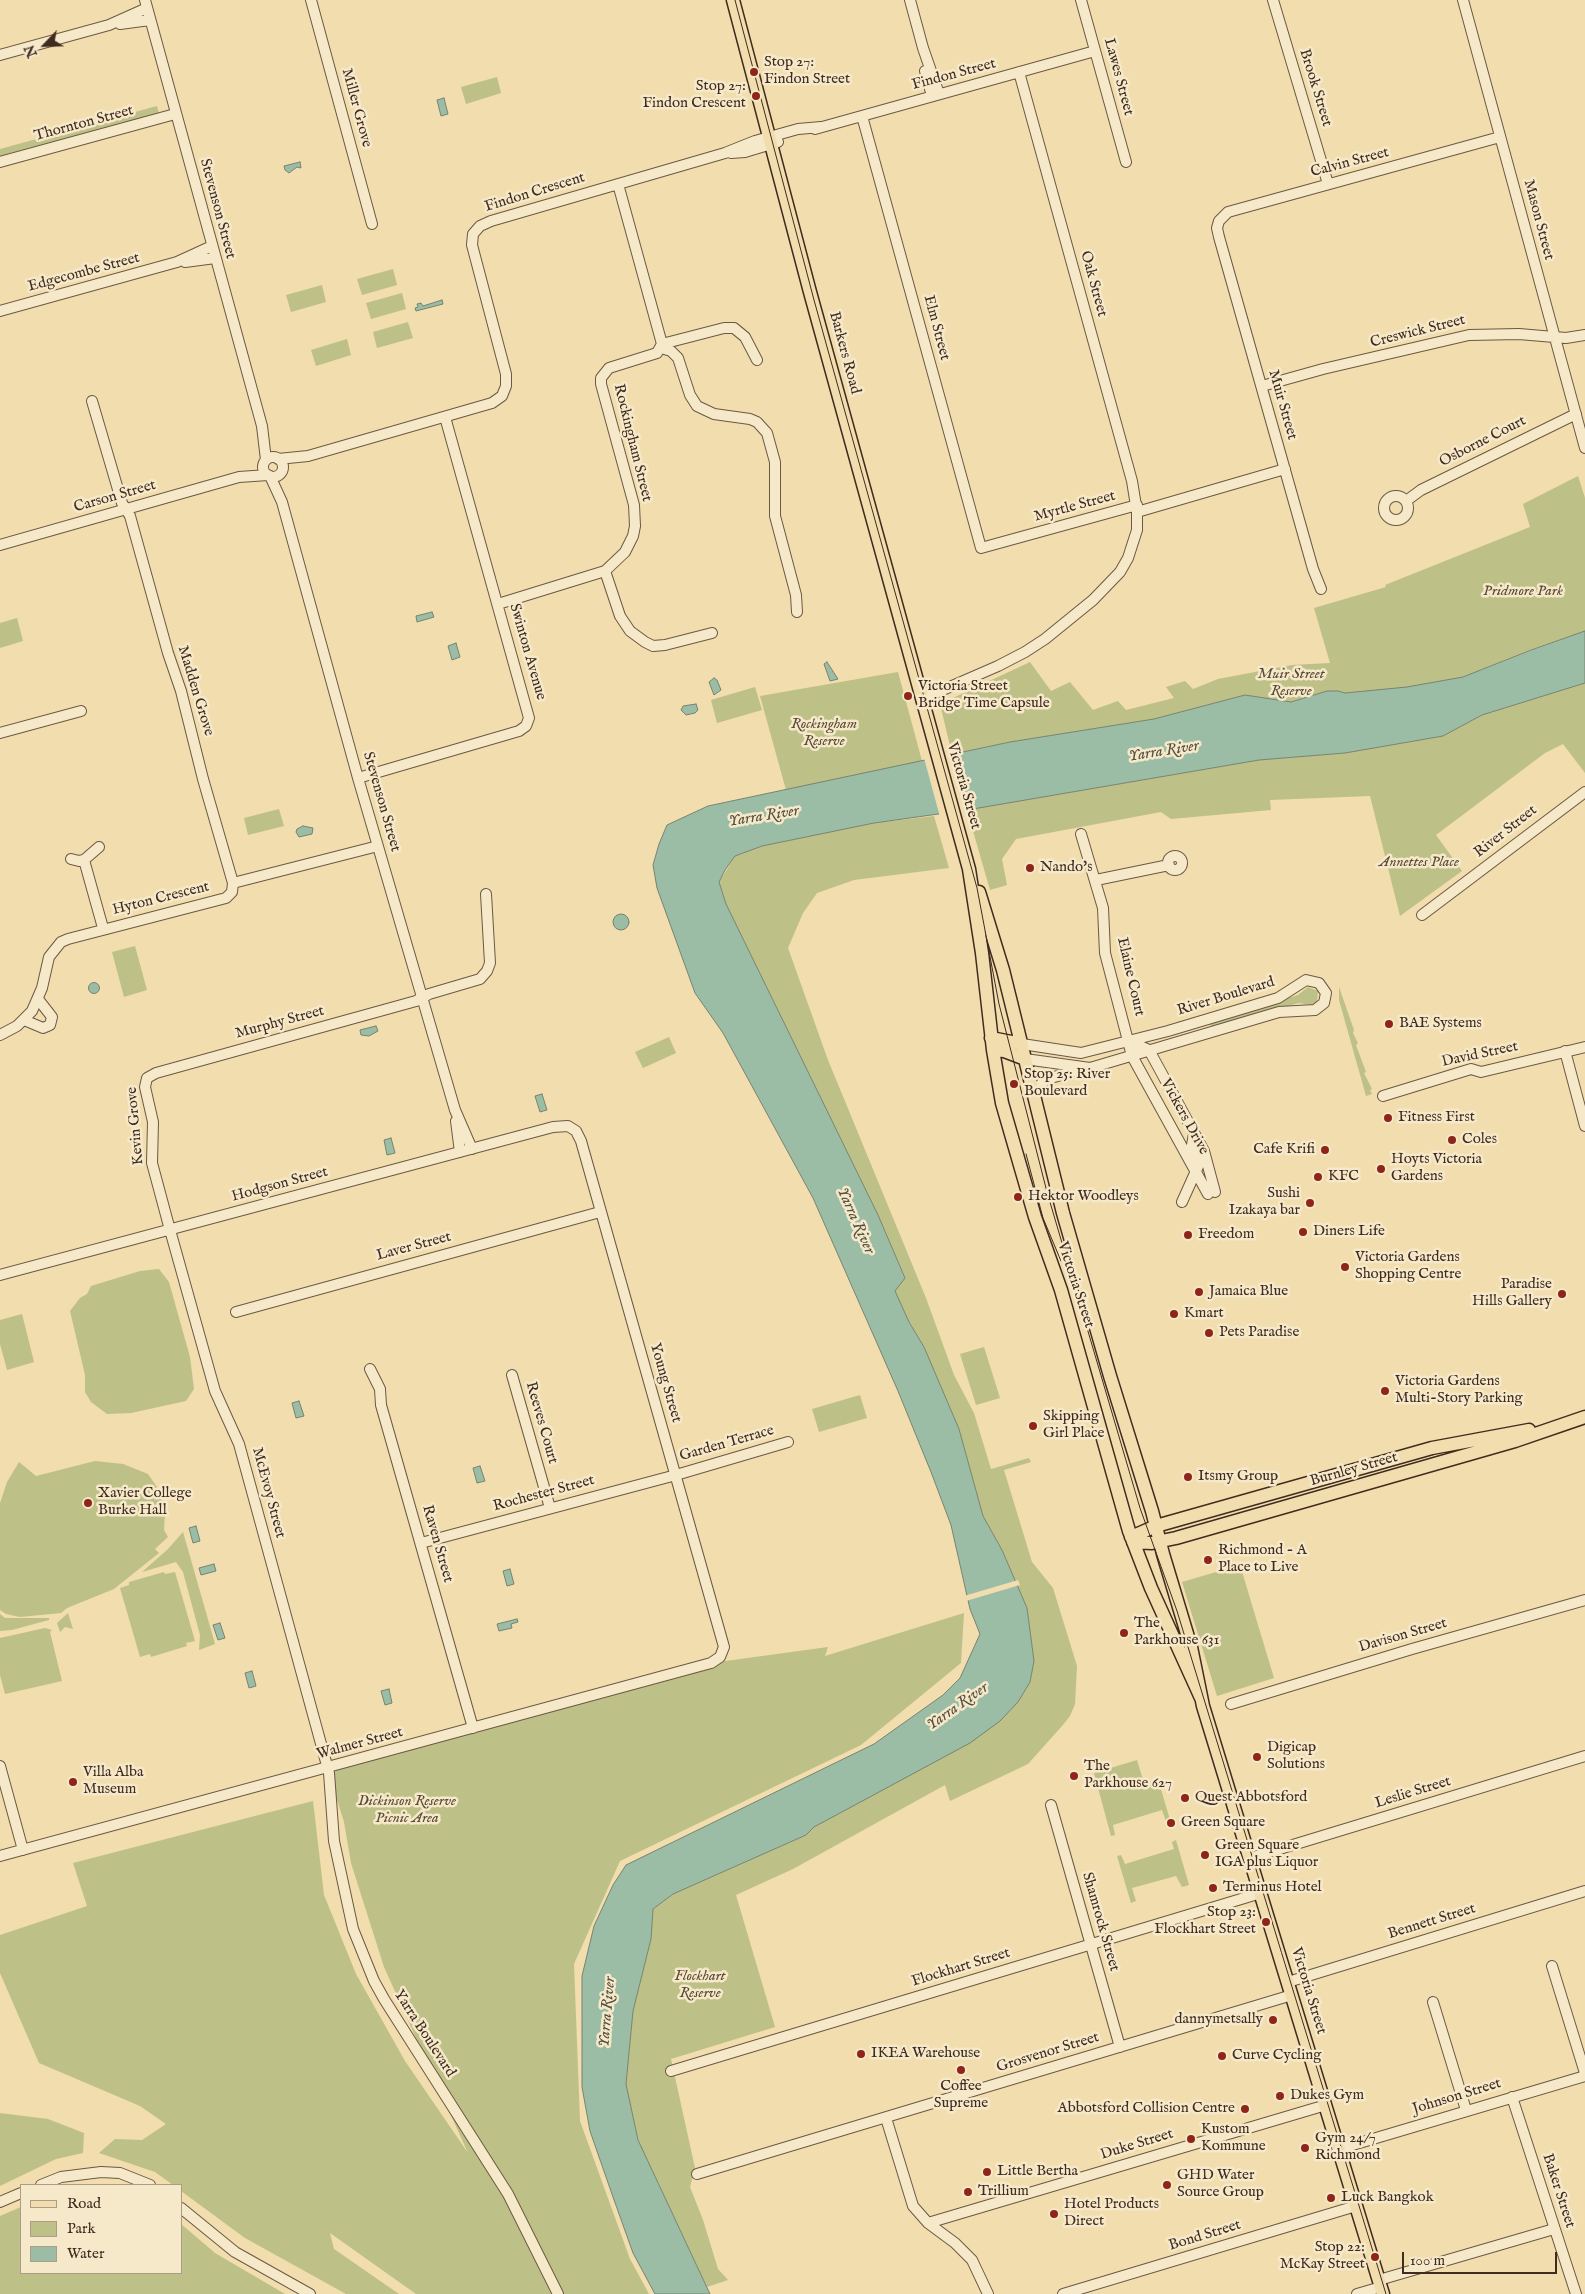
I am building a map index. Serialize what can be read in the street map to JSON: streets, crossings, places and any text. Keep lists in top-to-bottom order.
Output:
{
  "streets": {
    "main road": ["Barkers Road", "Victoria Street", "Burnley Street"],
    "street": [
      "Findon Street",
      "Lawes Street",
      "Brook Street",
      "Miller Grove",
      "Thornton Street",
      "Calvin Street",
      "Findon Crescent",
      "Stevenson Street",
      "Mason Street",
      "Edgecombe Street",
      "Oak Street",
      "Elm Street",
      "Creswick Street",
      "Muir Street",
      "Osborne Court",
      "Rockingham Street",
      "Carson Street",
      "Myrtle Street",
      "Swinton Avenue",
      "Madden Grove",
      "River Street",
      "Hyton Crescent",
      "Elaine Court",
      "River Boulevard",
      "Murphy Street",
      "David Street",
      "Vickers Drive",
      "Kevin Grove",
      "Hodgson Street",
      "Laver Street",
      "Young Street",
      "Reeves Court",
      "Garden Terrace",
      "McEvoy Street",
      "Rochester Street",
      "Raven Street",
      "Davison Street",
      "Walmer Street",
      "Leslie Street",
      "Shamrock Street",
      "Bennett Street",
      "Flockhart Street",
      "Yarra Boulevard",
      "Grosvenor Street",
      "Johnson Street",
      "Duke Street",
      "Baker Street",
      "Bond Street"
    ]
  },
  "crossings": [
    ["Findon Street", "Lawes Street"],
    ["Findon Street", "Findon Crescent"],
    ["Findon Street", "Oak Street"],
    ["Findon Street", "Elm Street"],
    ["Findon Street", "Barkers Road"],
    ["Brook Street", "Calvin Street"],
    ["Thornton Street", "Stevenson Street"],
    ["Calvin Street", "Mason Street"],
    ["Calvin Street", "Muir Street"],
    ["Findon Crescent", "Barkers Road"],
    ["Findon Crescent", "Carson Street"],
    ["Stevenson Street", "Edgecombe Street"],
    ["Stevenson Street", "Carson Street"],
    ["Stevenson Street", "Swinton Avenue"],
    ["Stevenson Street", "Murphy Street"],
    ["Stevenson Street", "Hodgson Street"],
    ["Mason Street", "Creswick Street"],
    ["Mason Street", "Osborne Court"],
    ["Oak Street", "Barkers Road"],
    ["Oak Street", "Myrtle Street"],
    ["Elm Street", "Myrtle Street"],
    ["Creswick Street", "Muir Street"],
    ["Barkers Road", "Victoria Street"],
    ["Muir Street", "Myrtle Street"],
    ["Rockingham Street", "Swinton Avenue"],
    ["Carson Street", "Swinton Avenue"],
    ["Carson Street", "Madden Grove"],
    ["Madden Grove", "Hyton Crescent"],
    ["Victoria Street", "River Boulevard"],
    ["Victoria Street", "Burnley Street"],
    ["Victoria Street", "Leslie Street"],
    ["Victoria Street", "Bennett Street"],
    ["Victoria Street", "Flockhart Street"],
    ["Victoria Street", "Grosvenor Street"],
    ["Victoria Street", "Johnson Street"],
    ["Victoria Street", "Duke Street"],
    ["Victoria Street", "Bond Street"],
    ["Elaine Court", "River Boulevard"],
    ["Elaine Court", "Vickers Drive"],
    ["River Boulevard", "Vickers Drive"],
    ["Murphy Street", "Kevin Grove"],
    ["Kevin Grove", "Hodgson Street"],
    ["Kevin Grove", "McEvoy Street"],
    ["Hodgson Street", "Young Street"],
    ["Hodgson Street", "McEvoy Street"],
    ["Laver Street", "Young Street"],
    ["Young Street", "Garden Terrace"],
    ["Young Street", "Rochester Street"],
    ["Young Street", "Walmer Street"],
    ["Reeves Court", "Rochester Street"],
    ["Garden Terrace", "Rochester Street"],
    ["McEvoy Street", "Walmer Street"],
    ["McEvoy Street", "Yarra Boulevard"],
    ["Rochester Street", "Raven Street"],
    ["Raven Street", "Walmer Street"],
    ["Walmer Street", "Yarra Boulevard"],
    ["Shamrock Street", "Flockhart Street"],
    ["Shamrock Street", "Grosvenor Street"],
    ["Johnson Street", "Baker Street"]
  ],
  "water": ["Yarra River"],
  "parks": [
    "Pridmore Park",
    "Muir Street Reserve",
    "Rockingham Reserve",
    "Annettes Place",
    "Dickinson Reserve Picnic Area",
    "Flockhart Reserve"
  ],
  "places": [
    "Stop 27: Findon Street",
    "Stop 27: Findon Crescent",
    "Victoria Street Bridge Time Capsule",
    "Nando's",
    "BAE Systems",
    "Stop 25: River Boulevard",
    "Fitness First",
    "Coles",
    "Cafe Krifi",
    "Hoyts Victoria Gardens",
    "KFC",
    "Hektor Woodleys",
    "Sushi Izakaya bar",
    "Diners Life",
    "Freedom",
    "Victoria Gardens Shopping Centre",
    "Jamaica Blue",
    "Paradise Hills Gallery",
    "Kmart",
    "Pets Paradise",
    "Victoria Gardens Multi-Story Parking",
    "Skipping Girl Place",
    "Itsmy Group",
    "Xavier College Burke Hall",
    "Richmond - A Place to Live",
    "The Parkhouse 631",
    "Digicap Solutions",
    "The Parkhouse 627",
    "Villa Alba Museum",
    "Quest Abbotsford",
    "Green Square",
    "Green Square IGA plus Liquor",
    "Terminus Hotel",
    "Stop 23: Flockhart Street",
    "dannymetsally",
    "IKEA Warehouse",
    "Curve Cycling",
    "Coffee Supreme",
    "Dukes Gym",
    "Abbotsford Collision Centre",
    "Kustom Kommune",
    "Gym 24/7 Richmond",
    "Little Bertha",
    "GHD Water Source Group",
    "Trillium",
    "Luck Bangkok",
    "Hotel Products Direct",
    "Stop 22: McKay Street"
  ],
  "legend": ["Road", "Park", "Water"],
  "scale_bar": "100 m",
  "north": "bottom left"
}
